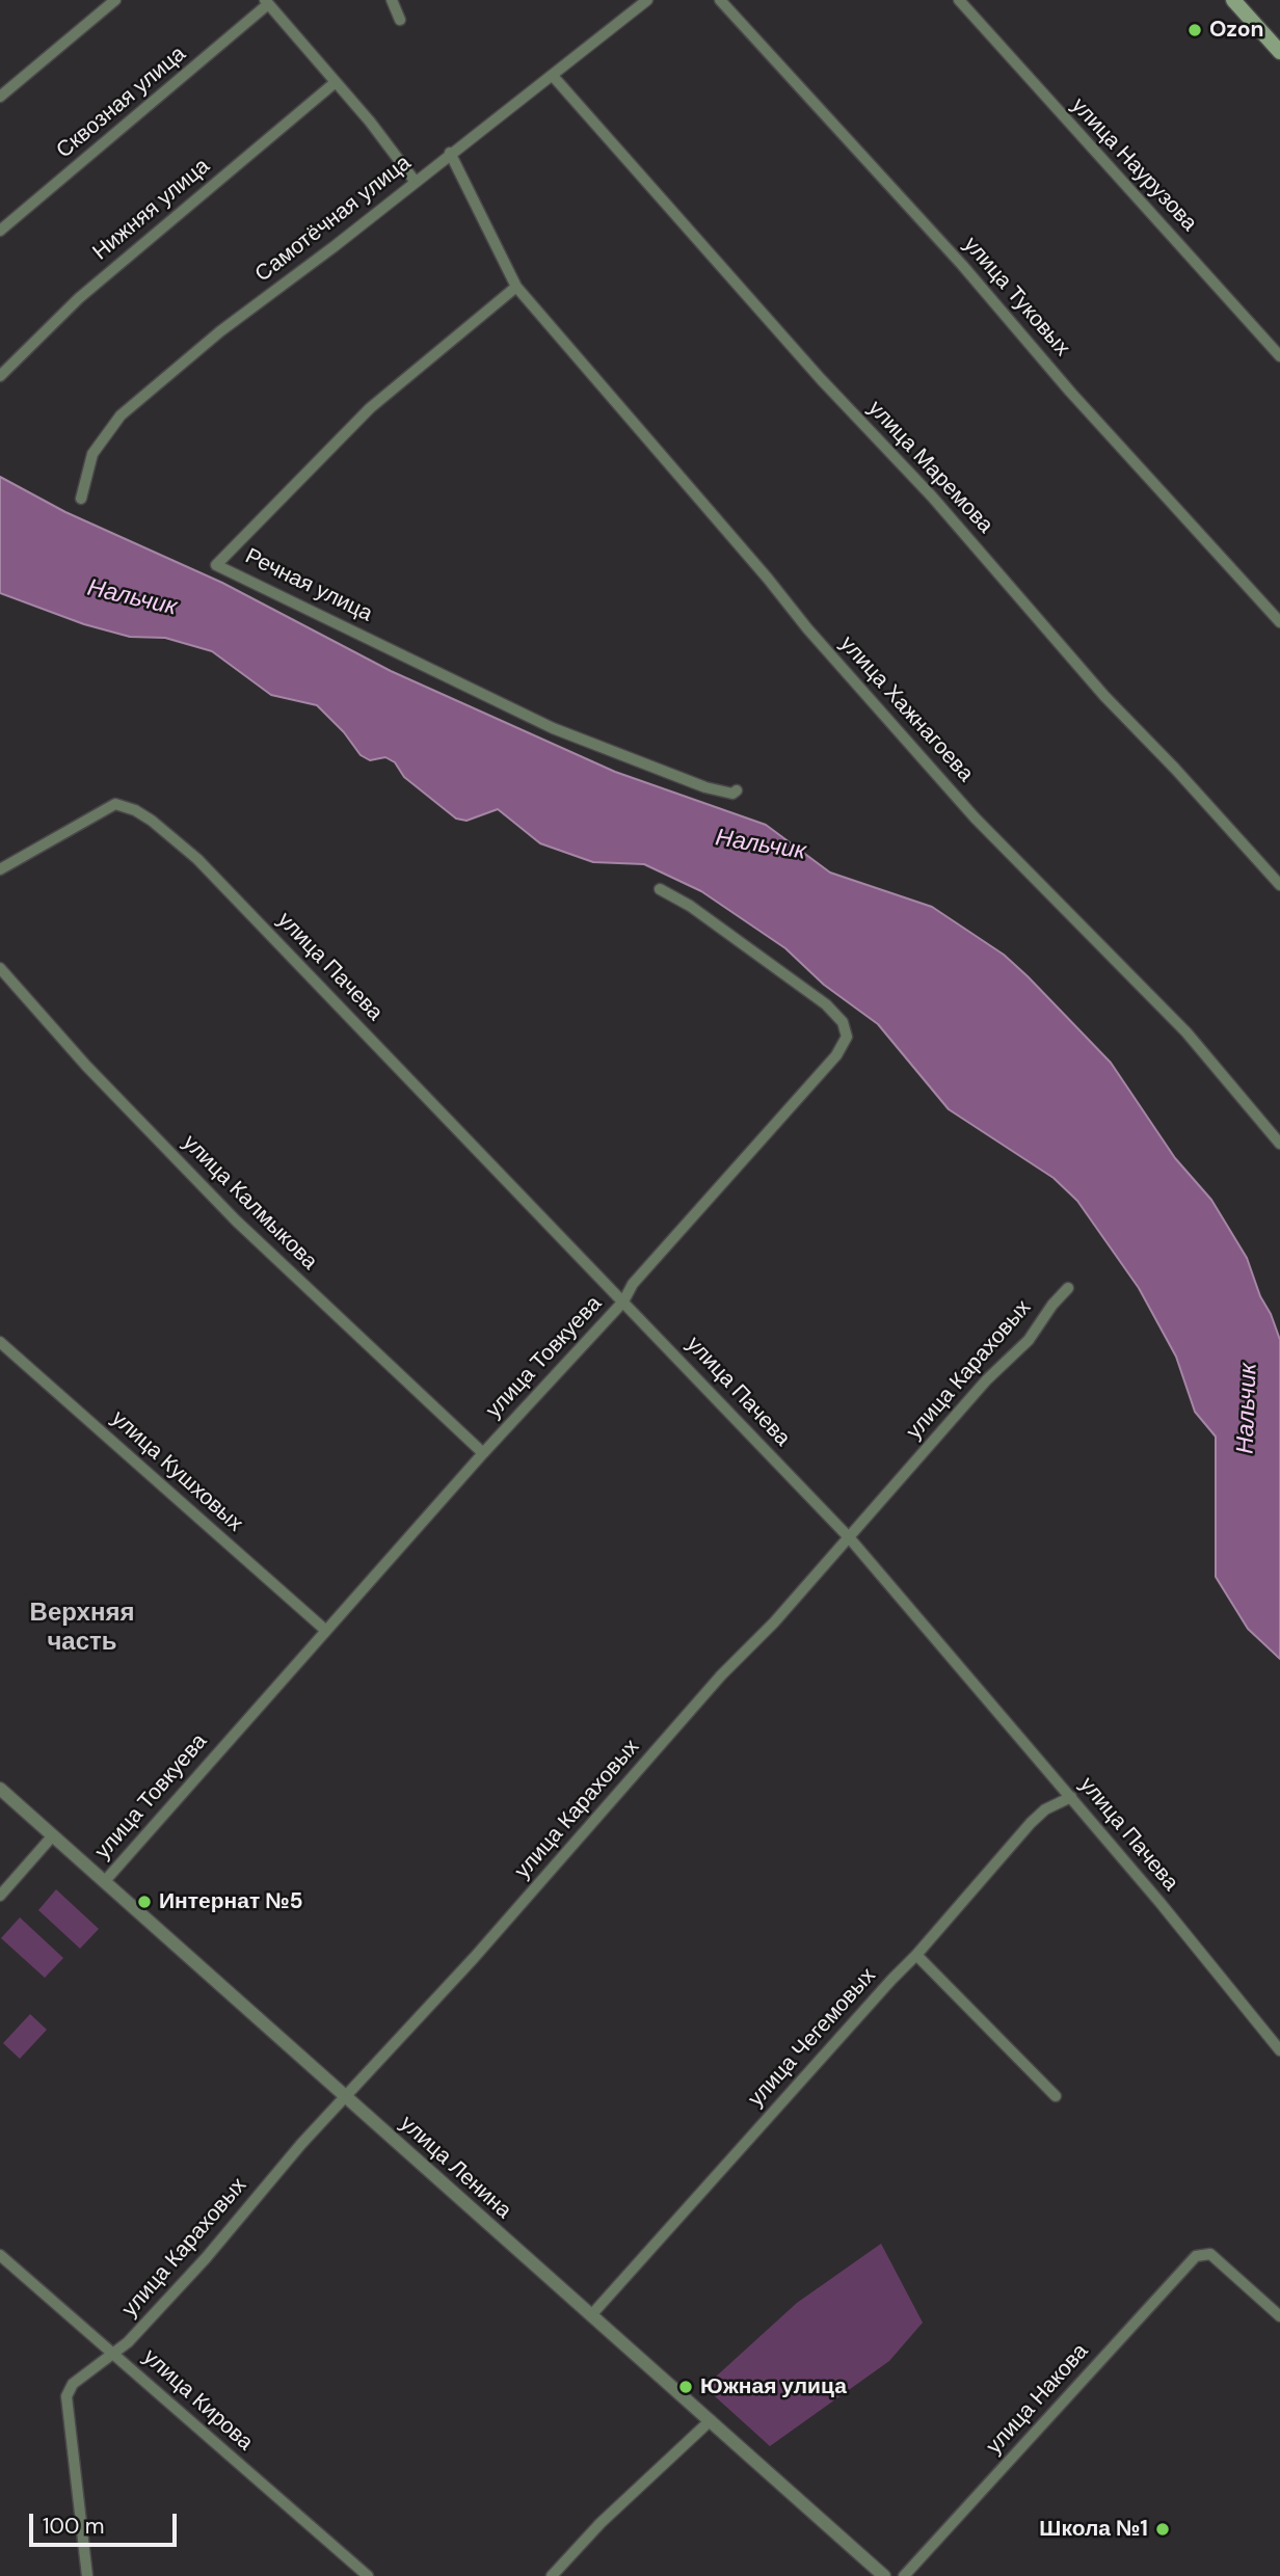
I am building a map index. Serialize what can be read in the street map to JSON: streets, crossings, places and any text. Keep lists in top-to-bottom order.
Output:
{
  "streets": {
    "street": [
      "Сквозная улица",
      "улица Наурузова",
      "Нижняя улица",
      "Самотёчная улица",
      "улица Туковых",
      "улица Маремова",
      "Речная улица",
      "улица Хажнагоева",
      "улица Пачева",
      "улица Калмыкова",
      "улица Товкуева",
      "улица Караховых",
      "улица Кушховых",
      "улица Чегемовых",
      "улица Ленина",
      "улица Накова",
      "улица Кирова"
    ]
  },
  "crossings": [
    ["Самотёчная улица", "улица Маремова"],
    ["Речная улица", "улица Хажнагоева"],
    ["улица Пачева", "улица Товкуева"],
    ["улица Пачева", "улица Караховых"],
    ["улица Пачева", "улица Чегемовых"],
    ["улица Калмыкова", "улица Товкуева"],
    ["улица Товкуева", "улица Кушховых"],
    ["улица Товкуева", "улица Ленина"],
    ["улица Караховых", "улица Ленина"],
    ["улица Караховых", "улица Кирова"],
    ["улица Чегемовых", "улица Ленина"]
  ],
  "districts": ["Верхняя часть"],
  "water": ["Нальчик"],
  "places": [
    "Ozon",
    "Интернат №5",
    "Южная улица",
    "Школа №1"
  ],
  "scale_bar": "100 m"
}
